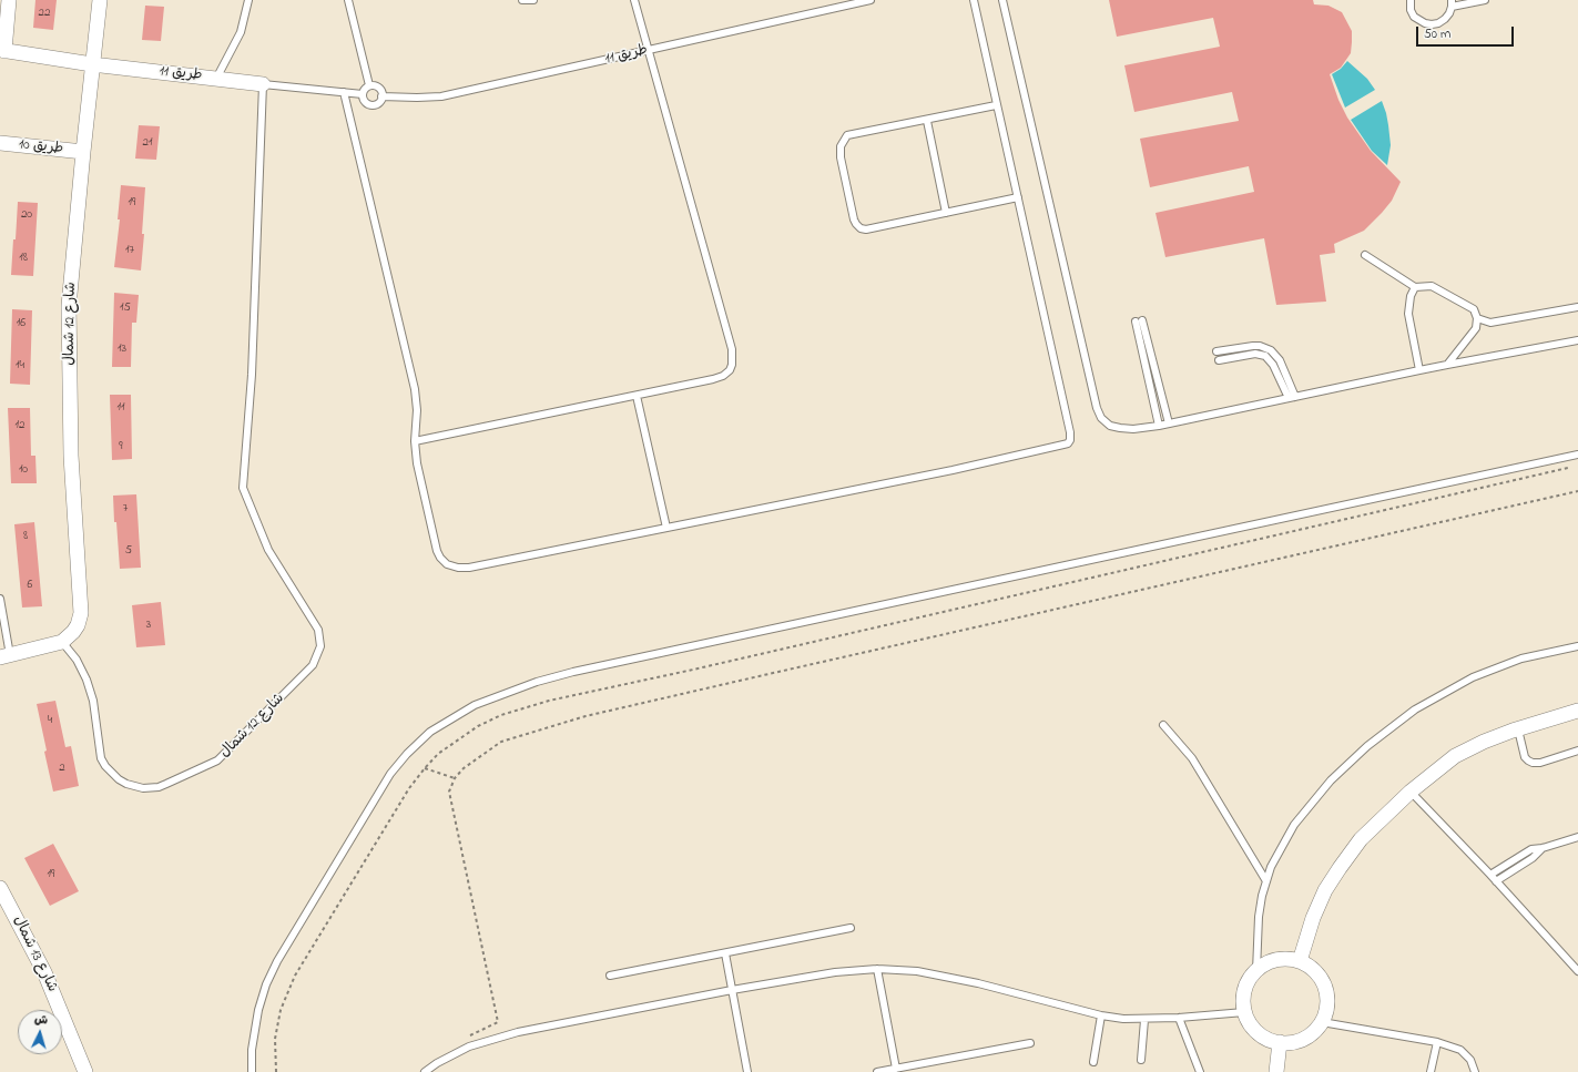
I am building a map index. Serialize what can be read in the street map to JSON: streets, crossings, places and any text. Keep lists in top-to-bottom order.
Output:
{
  "streets": {
    "street": [
      "طريق 11",
      "طريق 10",
      "شارع 12 شمال",
      "شارع 13 شمال"
    ]
  },
  "crossings": [
    ["طريق 11", "شارع 12 شمال"],
    ["طريق 10", "شارع 12 شمال"]
  ],
  "house_numbers": [
    "22",
    "21",
    "19",
    "20",
    "17",
    "18",
    "15",
    "16",
    "13",
    "14",
    "11",
    "12",
    "9",
    "10",
    "7",
    "8",
    "5",
    "6",
    "3",
    "4",
    "2",
    "19"
  ],
  "scale_bar": "50 m",
  "north": "top"
}
